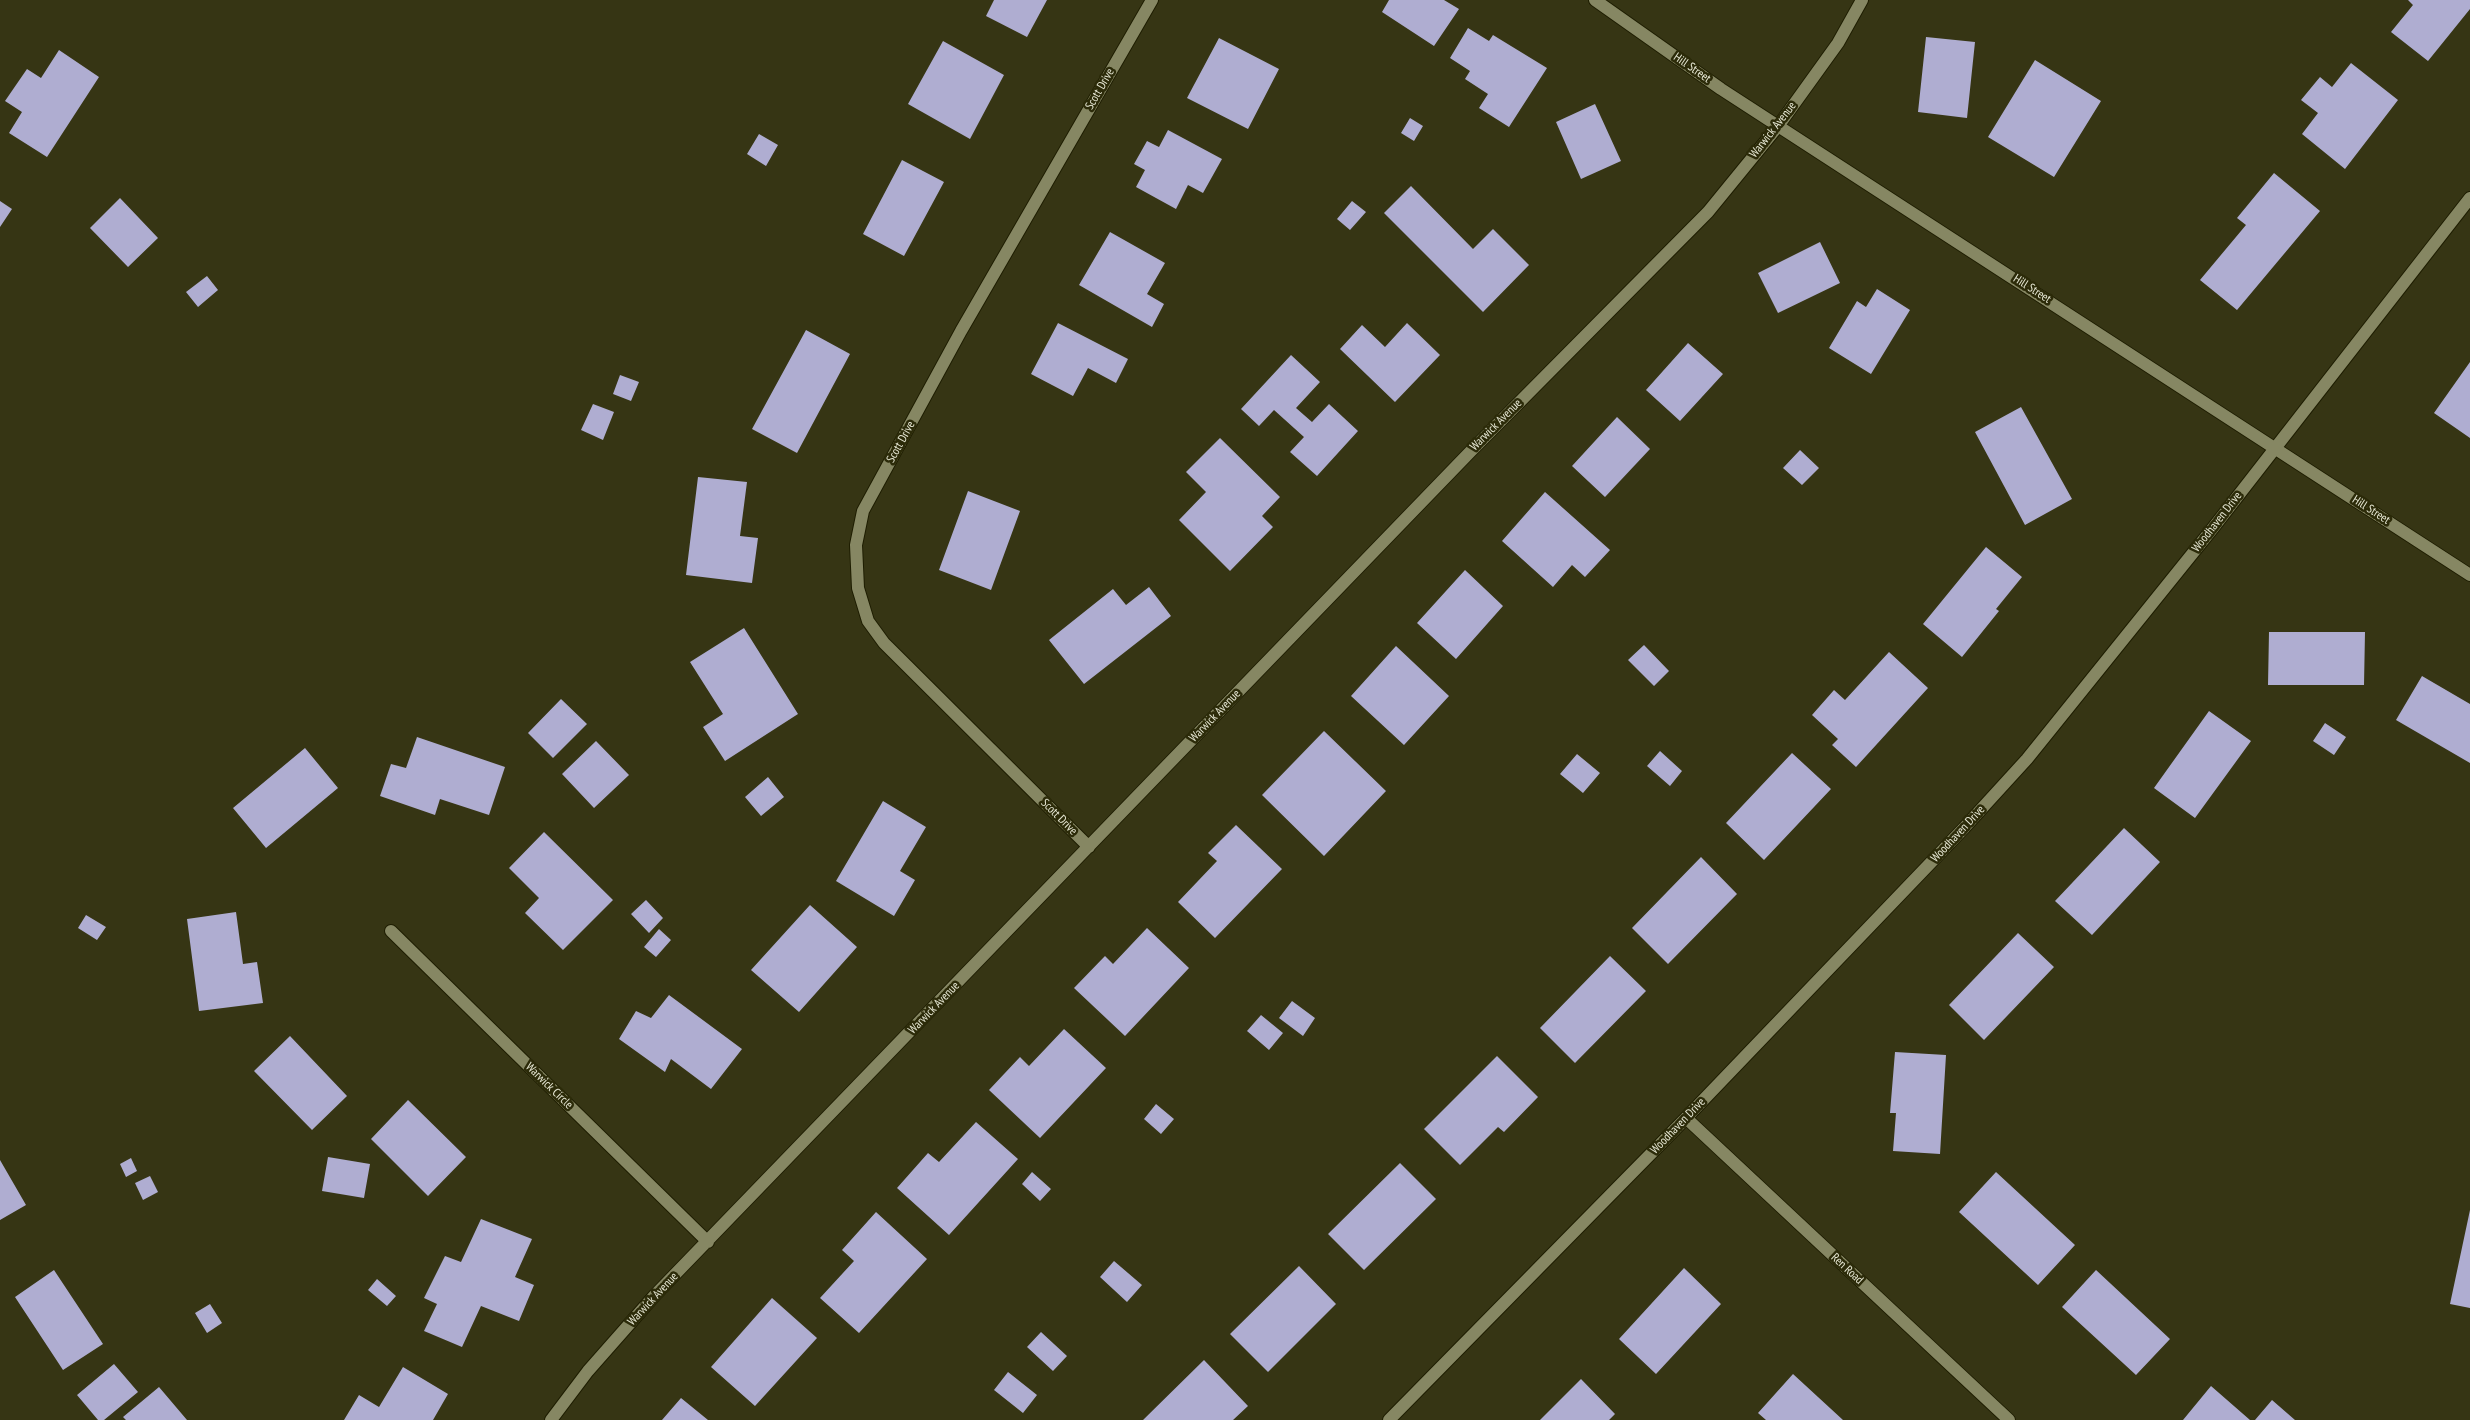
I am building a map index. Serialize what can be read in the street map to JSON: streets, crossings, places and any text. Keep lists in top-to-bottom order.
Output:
{
  "streets": {
    "street": [
      "Hill Street",
      "Scott Drive",
      "Warwick Avenue",
      "Woodhaven Drive",
      "Warwick Circle",
      "Ren Road"
    ]
  },
  "crossings": [
    ["Hill Street", "Warwick Avenue"],
    ["Hill Street", "Woodhaven Drive"],
    ["Scott Drive", "Warwick Avenue"],
    ["Warwick Avenue", "Warwick Circle"],
    ["Woodhaven Drive", "Ren Road"]
  ]
}
